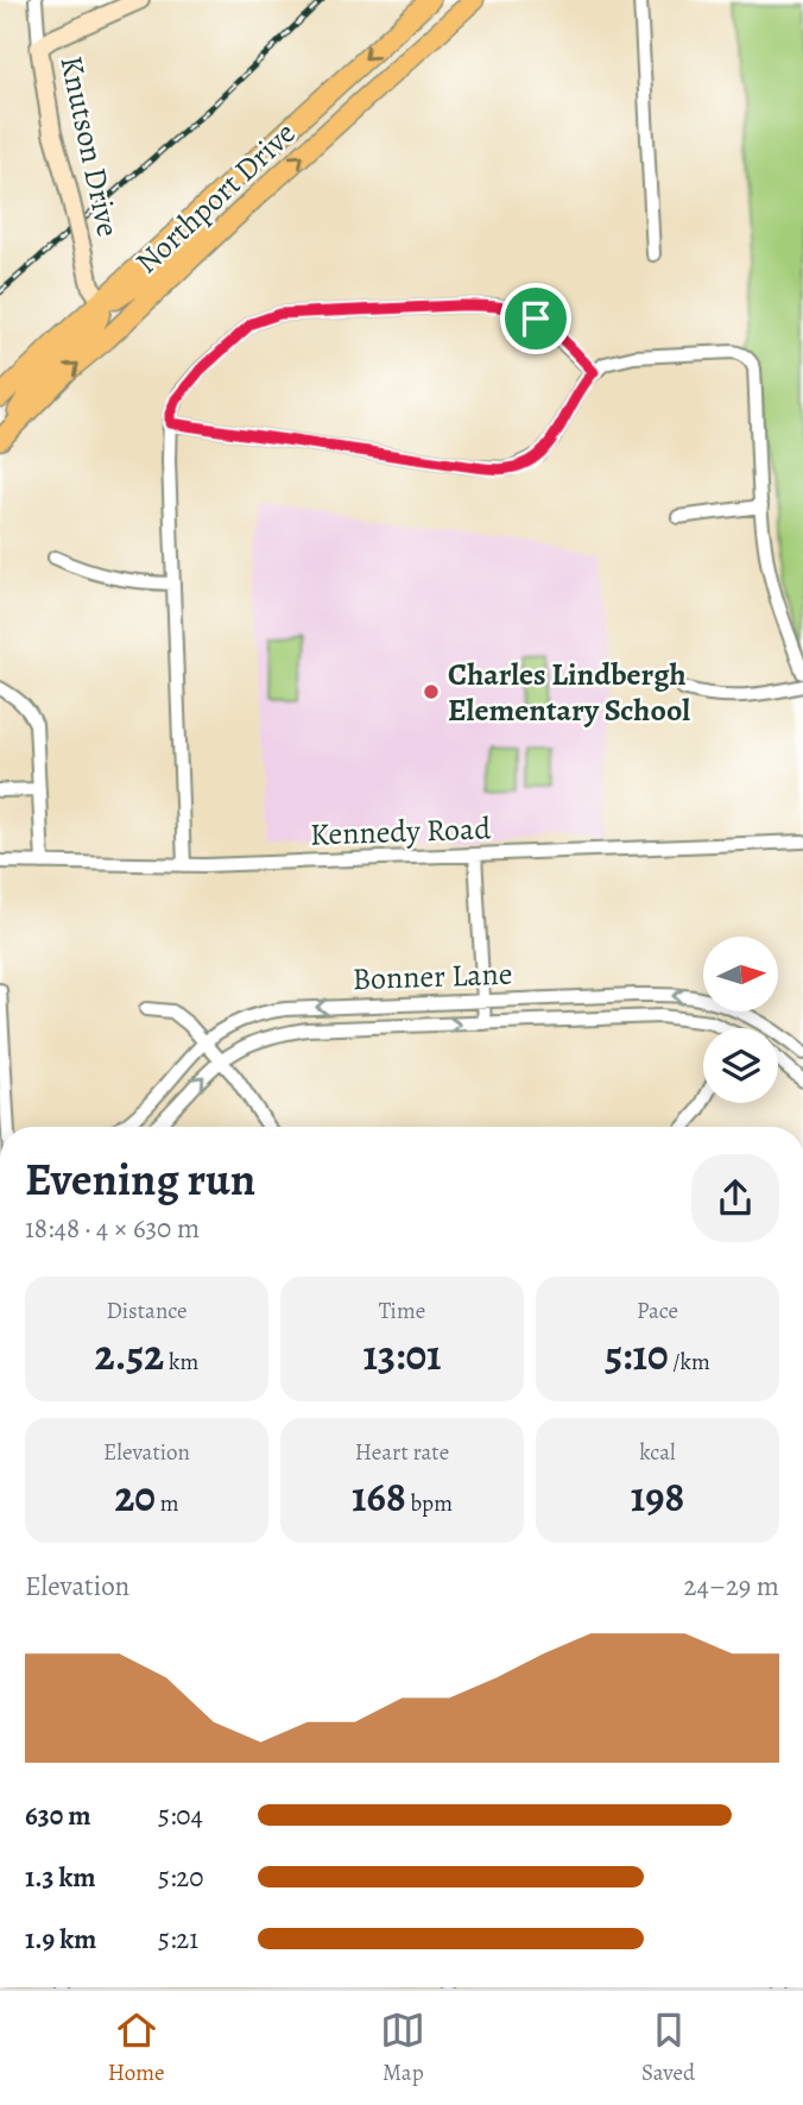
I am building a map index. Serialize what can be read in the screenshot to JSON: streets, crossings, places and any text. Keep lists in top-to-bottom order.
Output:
{
  "streets": {
    "main road": ["Northport Drive"],
    "street": ["Knutson Drive", "Kennedy Road", "Bonner Lane"]
  },
  "crossings": [
    ["Knutson Drive", "Northport Drive"]
  ],
  "places": ["Charles Lindbergh Elementary School"],
  "north": "right",
  "page": {
    "heading": ["Evening run", "18:48 · 4 × 630 m"],
    "stats": [
      ["Distance", "2.52 km"],
      ["Time", "13:01"],
      ["Pace", "5:10 /km"],
      ["Elevation", "20 m"],
      ["Heart rate", "168 bpm"],
      ["kcal", "198"]
    ],
    "chart": ["Elevation", "24–29 m"],
    "list": [
      {
        "name": "630 m",
        "note": "5:04"
      },
      {
        "name": "1.3 km",
        "note": "5:20"
      },
      {
        "name": "1.9 km",
        "note": "5:21"
      }
    ],
    "tabs": ["Home", "Map", "Saved"]
  }
}
